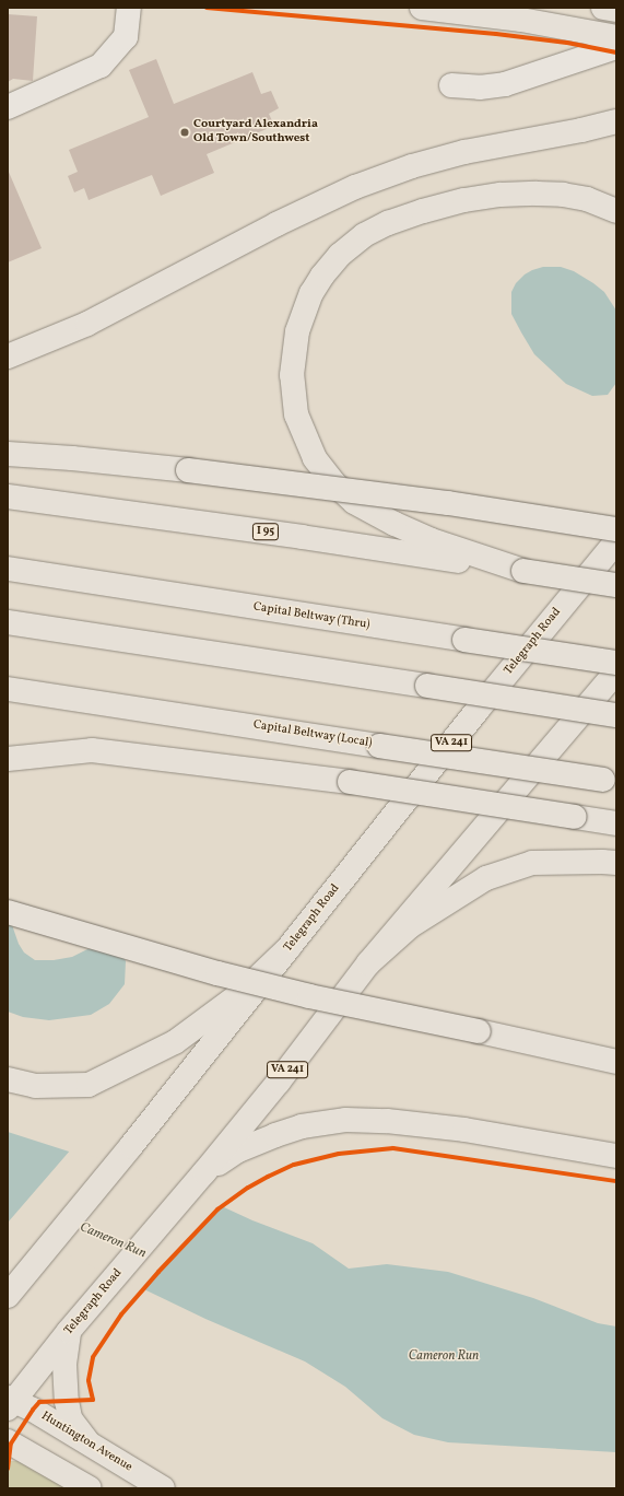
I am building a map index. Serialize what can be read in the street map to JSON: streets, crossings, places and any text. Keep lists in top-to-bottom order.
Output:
{
  "streets": {
    "main road": [
      "I 95",
      "Capital Beltway (Thru)",
      "Telegraph Road",
      "Capital Beltway (Local)",
      "VA 241",
      "Huntington Avenue"
    ]
  },
  "crossings": [
    ["Telegraph Road", "Huntington Avenue"]
  ],
  "water": ["Cameron Run"],
  "places": ["Courtyard Alexandria Old Town/Southwest"]
}
